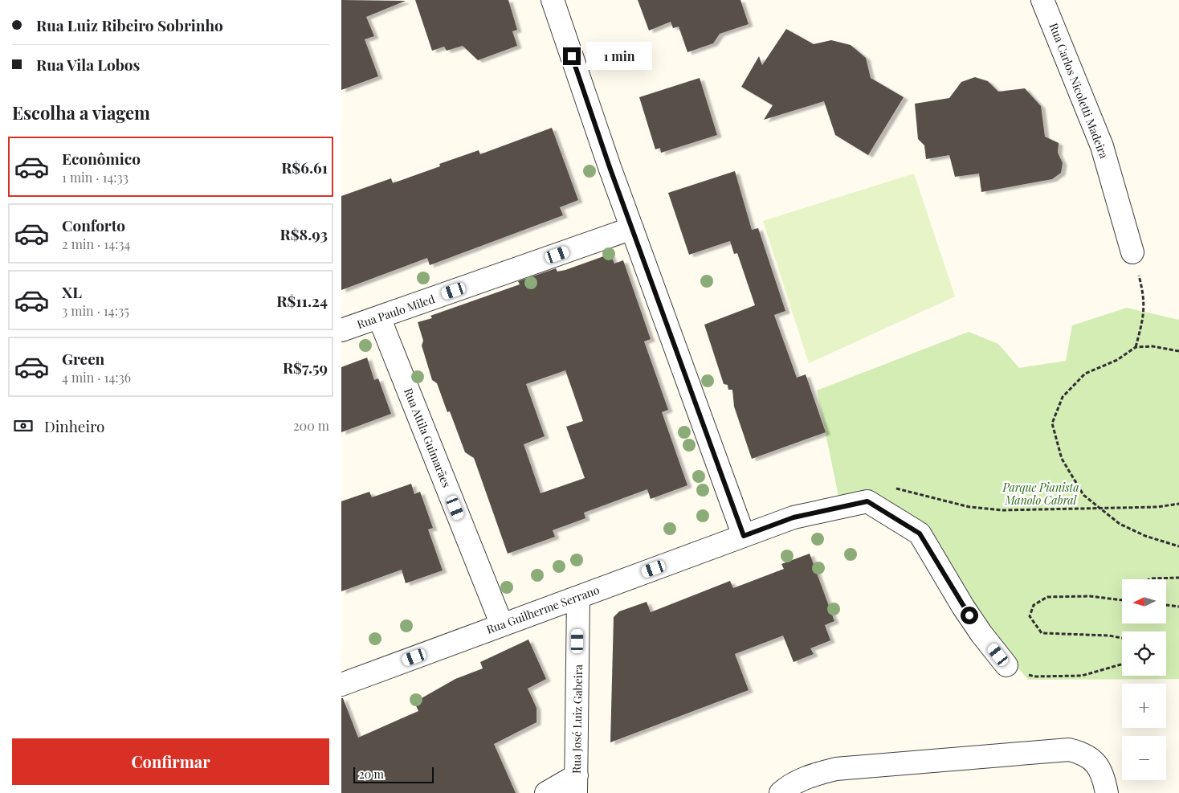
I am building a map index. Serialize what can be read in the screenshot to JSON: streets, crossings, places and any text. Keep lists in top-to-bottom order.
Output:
{
  "streets": {
    "street": [
      "Rua Carlos Nicoletti Madeira",
      "Rua Paulo Miled",
      "Rua Attila Guimarães",
      "Rua Guilherme Serrano",
      "Rua José Luiz Gabeira"
    ]
  },
  "crossings": [
    ["Rua Paulo Miled", "Rua Attila Guimarães"],
    ["Rua Attila Guimarães", "Rua Guilherme Serrano"],
    ["Rua Guilherme Serrano", "Rua José Luiz Gabeira"]
  ],
  "parks": ["Parque Pianista Manolo Cabral"],
  "scale_bar": "20 m",
  "north": "left",
  "page": {
    "banner": ["Rua Luiz Ribeiro Sobrinho", "Rua Vila Lobos"],
    "bubble": "1 min",
    "heading": "Escolha a viagem",
    "list": [
      {
        "name": "Econômico",
        "note": "1 min · 14:33",
        "value": "R$6.61"
      },
      {
        "name": "Conforto",
        "note": "2 min · 14:34",
        "value": "R$8.93"
      },
      {
        "name": "XL",
        "note": "3 min · 14:35",
        "value": "R$11.24"
      },
      {
        "name": "Green",
        "note": "4 min · 14:36",
        "value": "R$7.59"
      }
    ],
    "pay": ["Dinheiro", "200 m"],
    "map_buttons": ["+", "−"],
    "buttons": "Confirmar",
    "scale": "20 m"
  }
}
